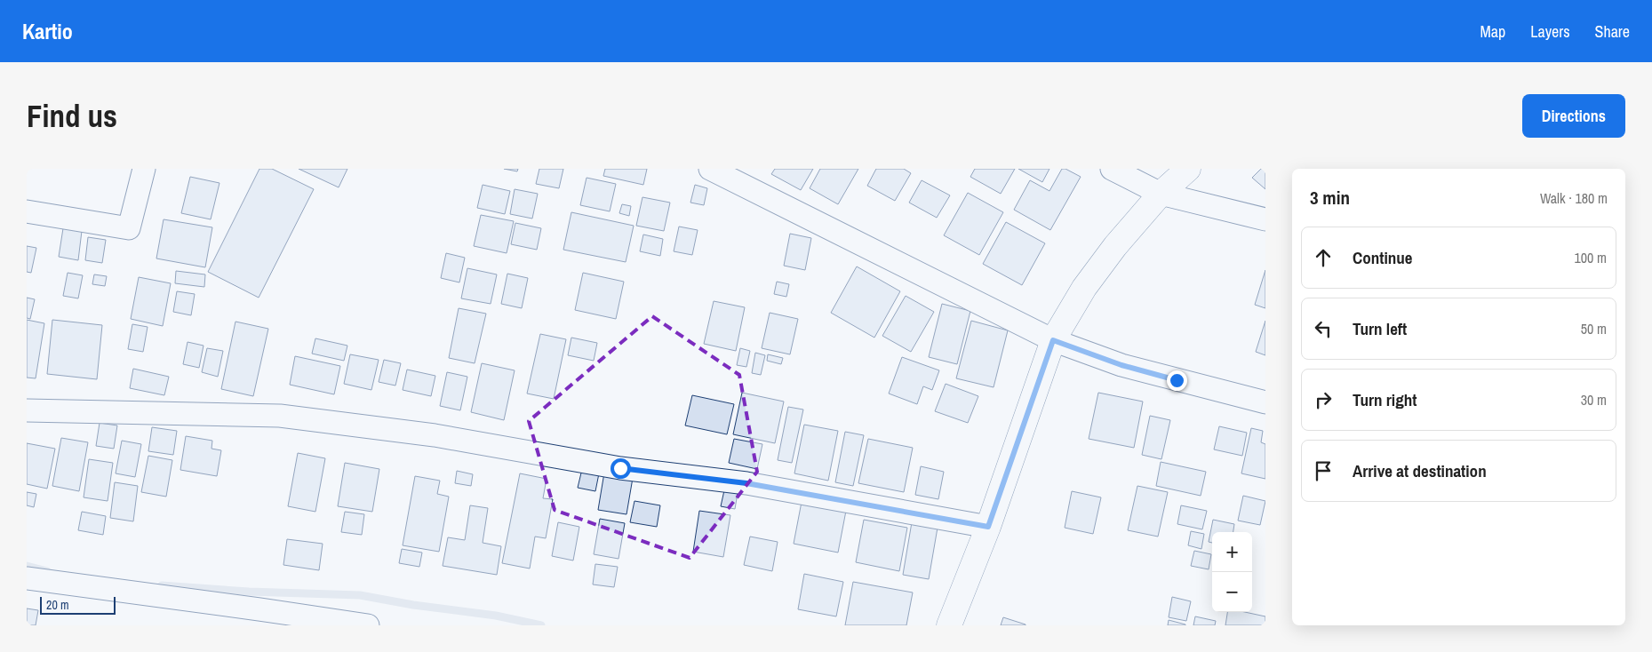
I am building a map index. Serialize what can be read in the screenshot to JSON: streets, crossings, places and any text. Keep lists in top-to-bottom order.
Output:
{
  "scale_bar": "20 m",
  "page": {
    "header": "Kartio",
    "nav": ["Map", "Layers", "Share"],
    "buttons": "Directions",
    "title": "Find us",
    "heading": ["3 min", "Walk · 180 m"],
    "list": [
      ["Continue", "100 m"],
      ["Turn left", "50 m"],
      ["Turn right", "30 m"],
      "Arrive at destination"
    ],
    "map_buttons": ["+", "−"],
    "scale": "20 m"
  }
}
